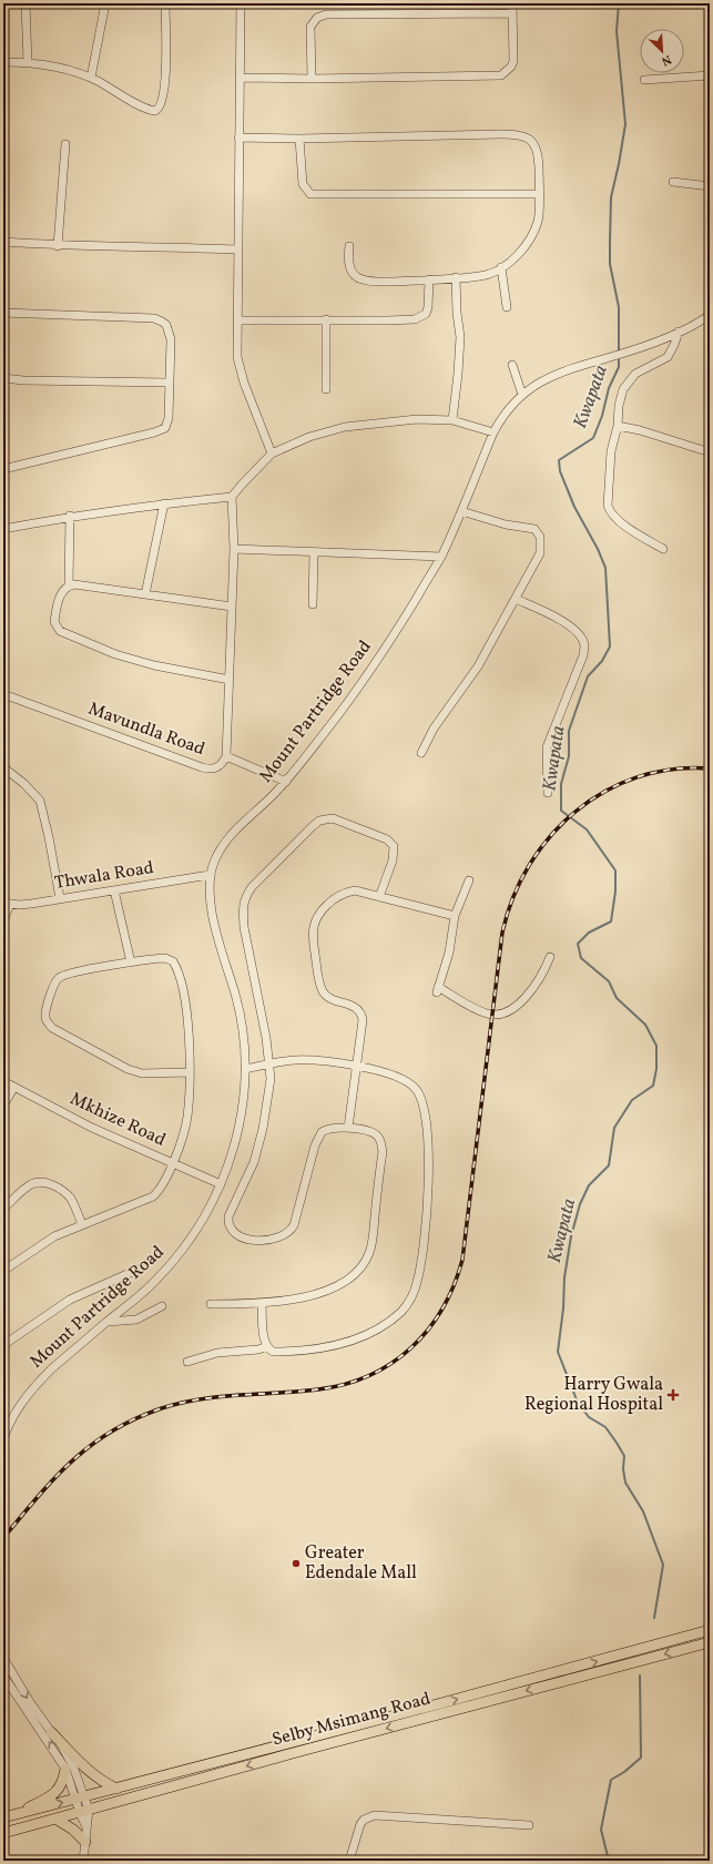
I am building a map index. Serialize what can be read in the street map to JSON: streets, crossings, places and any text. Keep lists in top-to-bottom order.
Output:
{
  "streets": {
    "main road": ["Selby Msimang Road"],
    "street": [
      "Mount Partridge Road",
      "Mavundla Road",
      "Thwala Road",
      "Mkhize Road"
    ]
  },
  "crossings": [
    ["Mount Partridge Road", "Thwala Road"],
    ["Mount Partridge Road", "Mkhize Road"]
  ],
  "water": ["Kwapata"],
  "places": {
    "health": ["Harry Gwala Regional Hospital"],
    "other": ["Greater Edendale Mall"]
  },
  "north": "bottom right"
}
